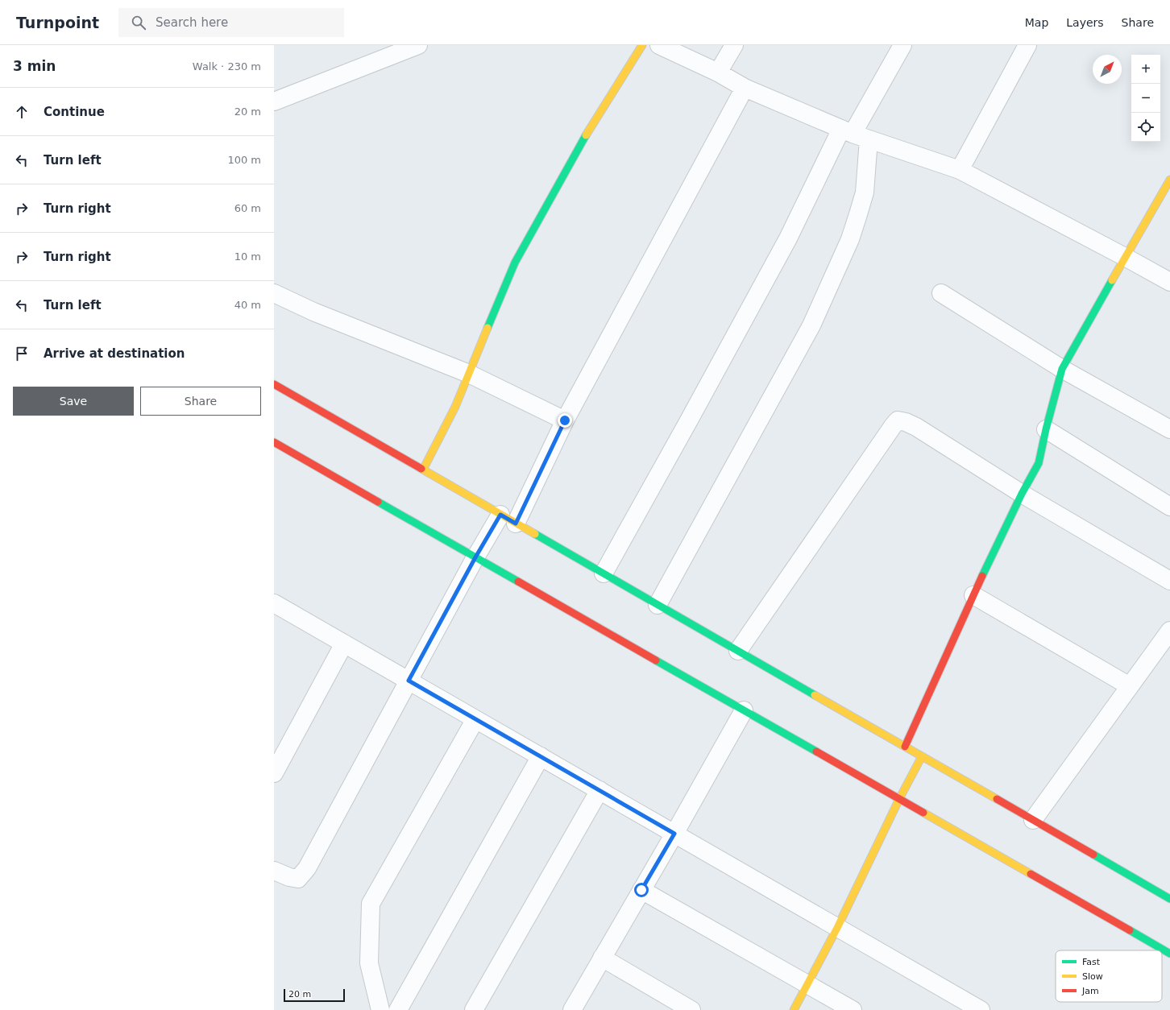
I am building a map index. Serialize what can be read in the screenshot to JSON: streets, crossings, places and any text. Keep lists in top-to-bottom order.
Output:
{
  "legend": ["Fast", "Slow", "Jam"],
  "scale_bar": "20 m",
  "north": "top right",
  "page": {
    "header": "Turnpoint",
    "search": "Search here",
    "nav": ["Map", "Layers", "Share"],
    "heading": ["3 min", "Walk · 230 m"],
    "map_buttons": ["+", "−"],
    "list": [
      ["Continue", "20 m"],
      ["Turn left", "100 m"],
      ["Turn right", "60 m"],
      ["Turn right", "10 m"],
      ["Turn left", "40 m"],
      "Arrive at destination"
    ],
    "buttons": ["Save", "Share"],
    "scale": "20 m"
  }
}
